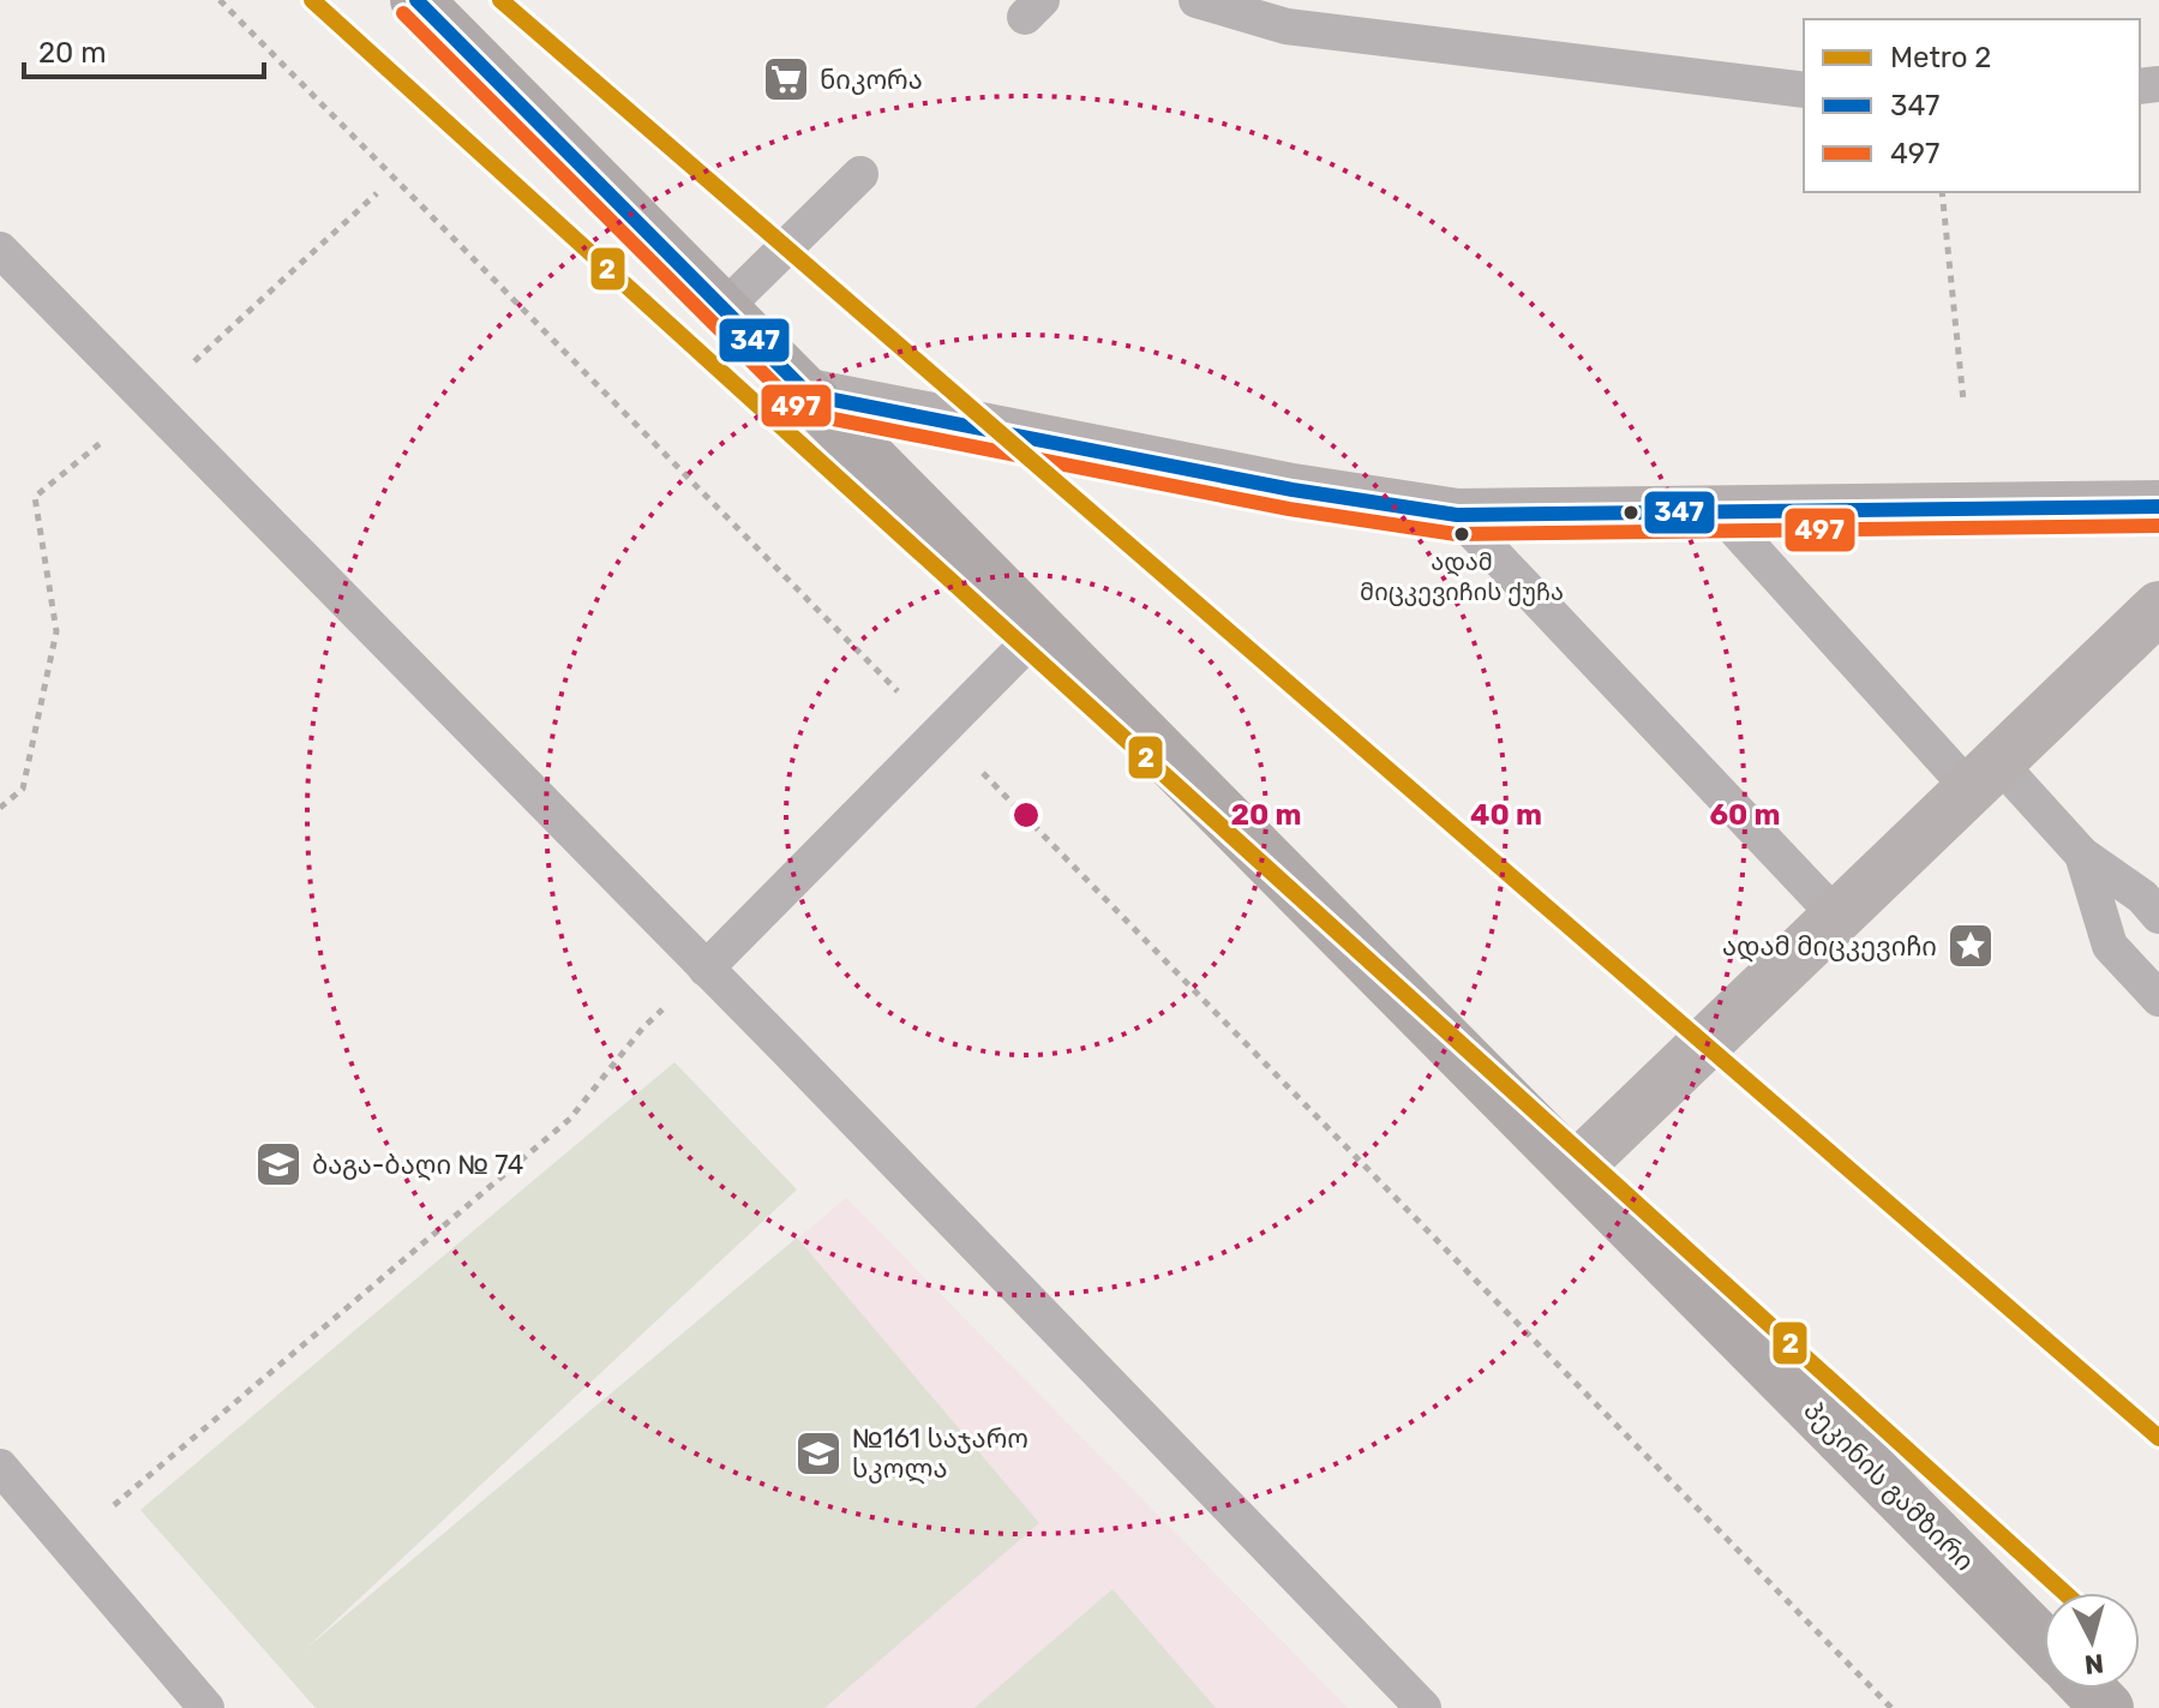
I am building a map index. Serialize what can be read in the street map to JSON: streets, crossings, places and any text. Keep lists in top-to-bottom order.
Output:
{
  "streets": {
    "main road": ["პეკინის გამზირი"]
  },
  "places": {
    "supermarket": ["ნიკორა"],
    "other": ["ადამ მიცკევიჩის ქუჩა"],
    "place": ["ადამ მიცკევიჩი"],
    "school or university": ["ბაგა-ბაღი № 74", "№161 საჯარო სკოლა"]
  },
  "lines": ["metro line 2", "transit line 347", "transit line 497"],
  "legend": ["Metro 2", "347", "497"],
  "scale_bar": "20 m",
  "north": "bottom",
  "rings": ["20 m", "40 m", "60 m"]
}
